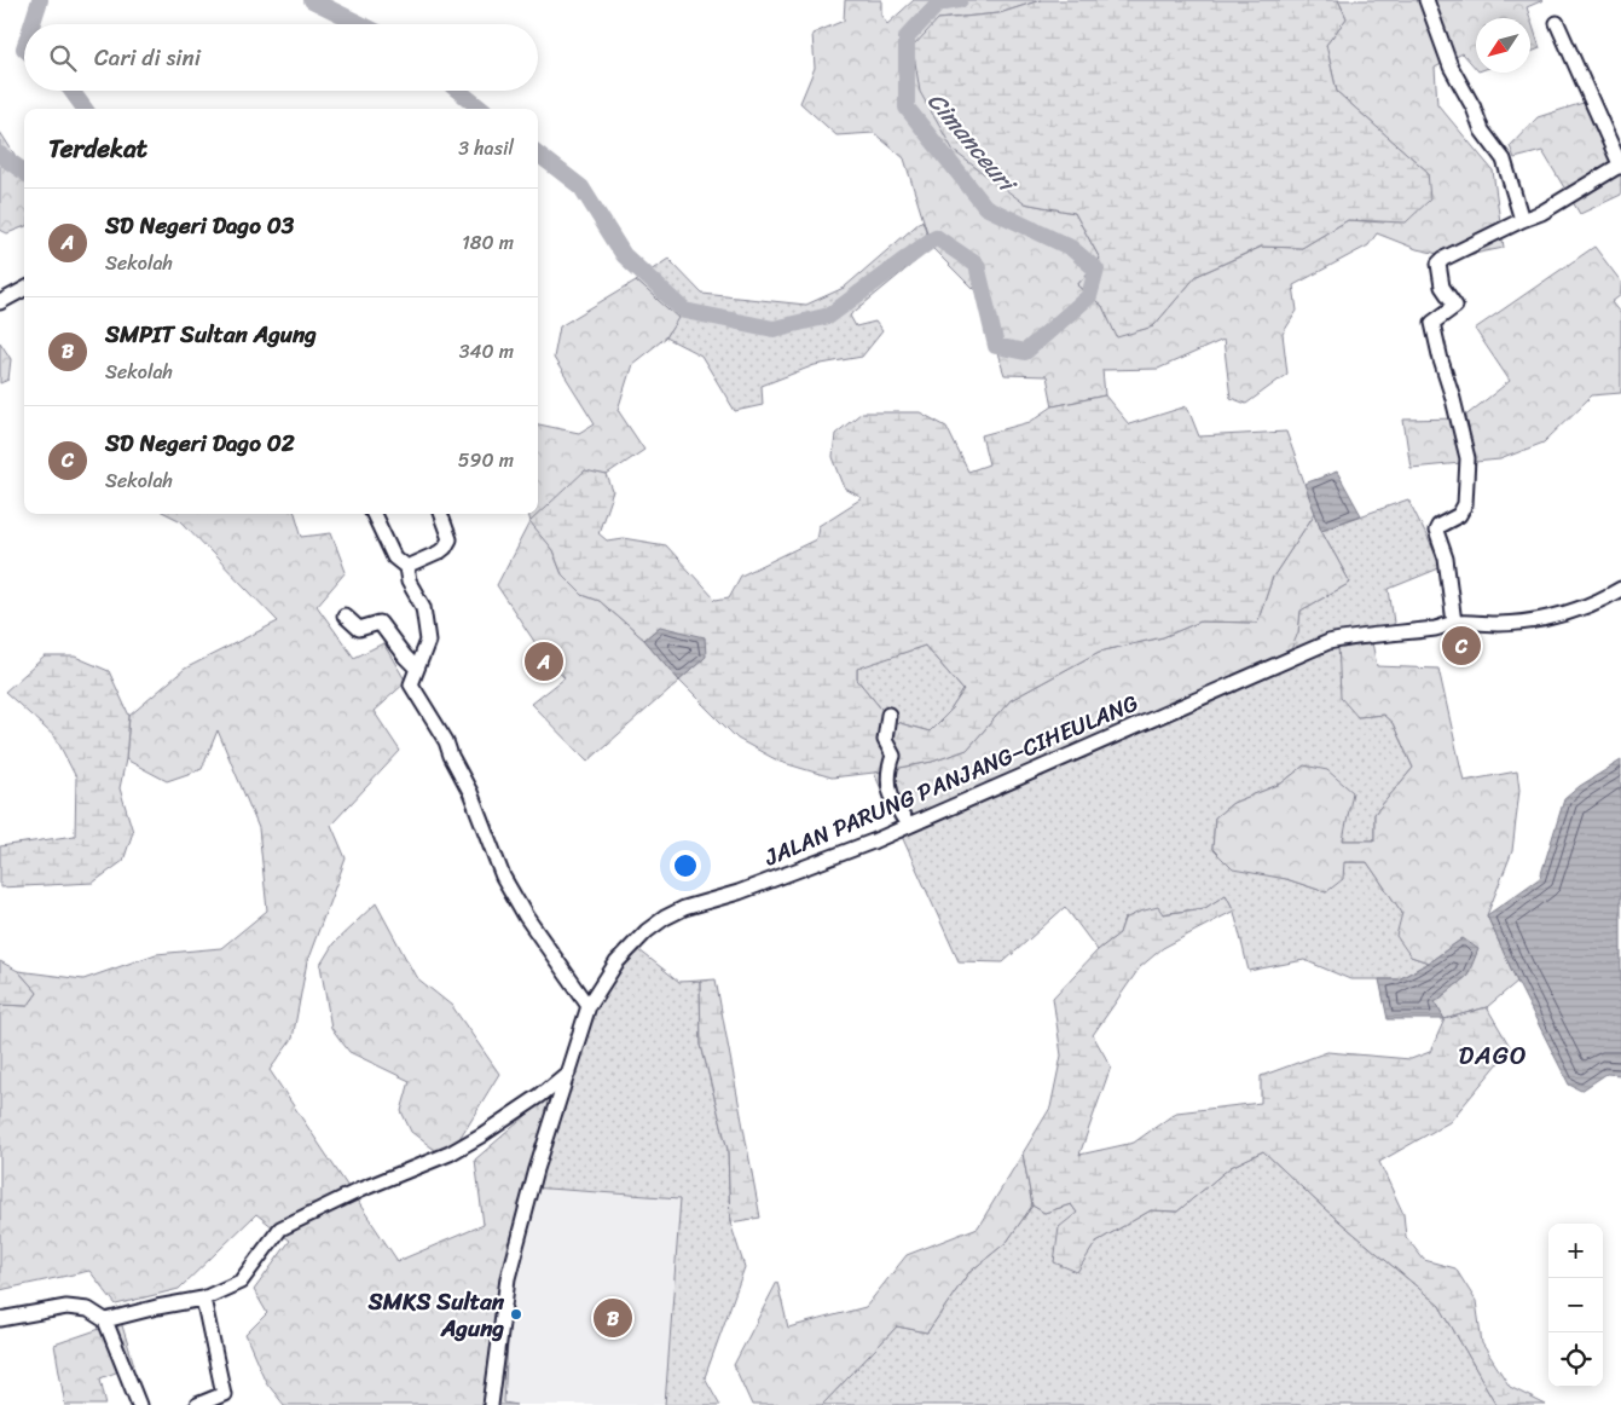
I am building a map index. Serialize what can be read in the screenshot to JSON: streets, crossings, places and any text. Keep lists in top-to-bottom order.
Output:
{
  "streets": {
    "street": ["JALAN PARUNG PANJANG–CIHEULANG"]
  },
  "districts": ["DAGO"],
  "water": ["Cimanceuri"],
  "places": ["SMKS Sultan Agung"],
  "north": "bottom left",
  "page": {
    "search": "Cari di sini",
    "heading": ["Terdekat", "3 hasil"],
    "list": [
      {
        "mark": "A",
        "name": "SD Negeri Dago 03",
        "note": "Sekolah",
        "value": "180 m"
      },
      {
        "mark": "B",
        "name": "SMPIT Sultan Agung",
        "note": "Sekolah",
        "value": "340 m"
      },
      {
        "mark": "C",
        "name": "SD Negeri Dago 02",
        "note": "Sekolah",
        "value": "590 m"
      }
    ],
    "pins": ["C", "A", "B"],
    "map_buttons": ["+", "−"]
  }
}
